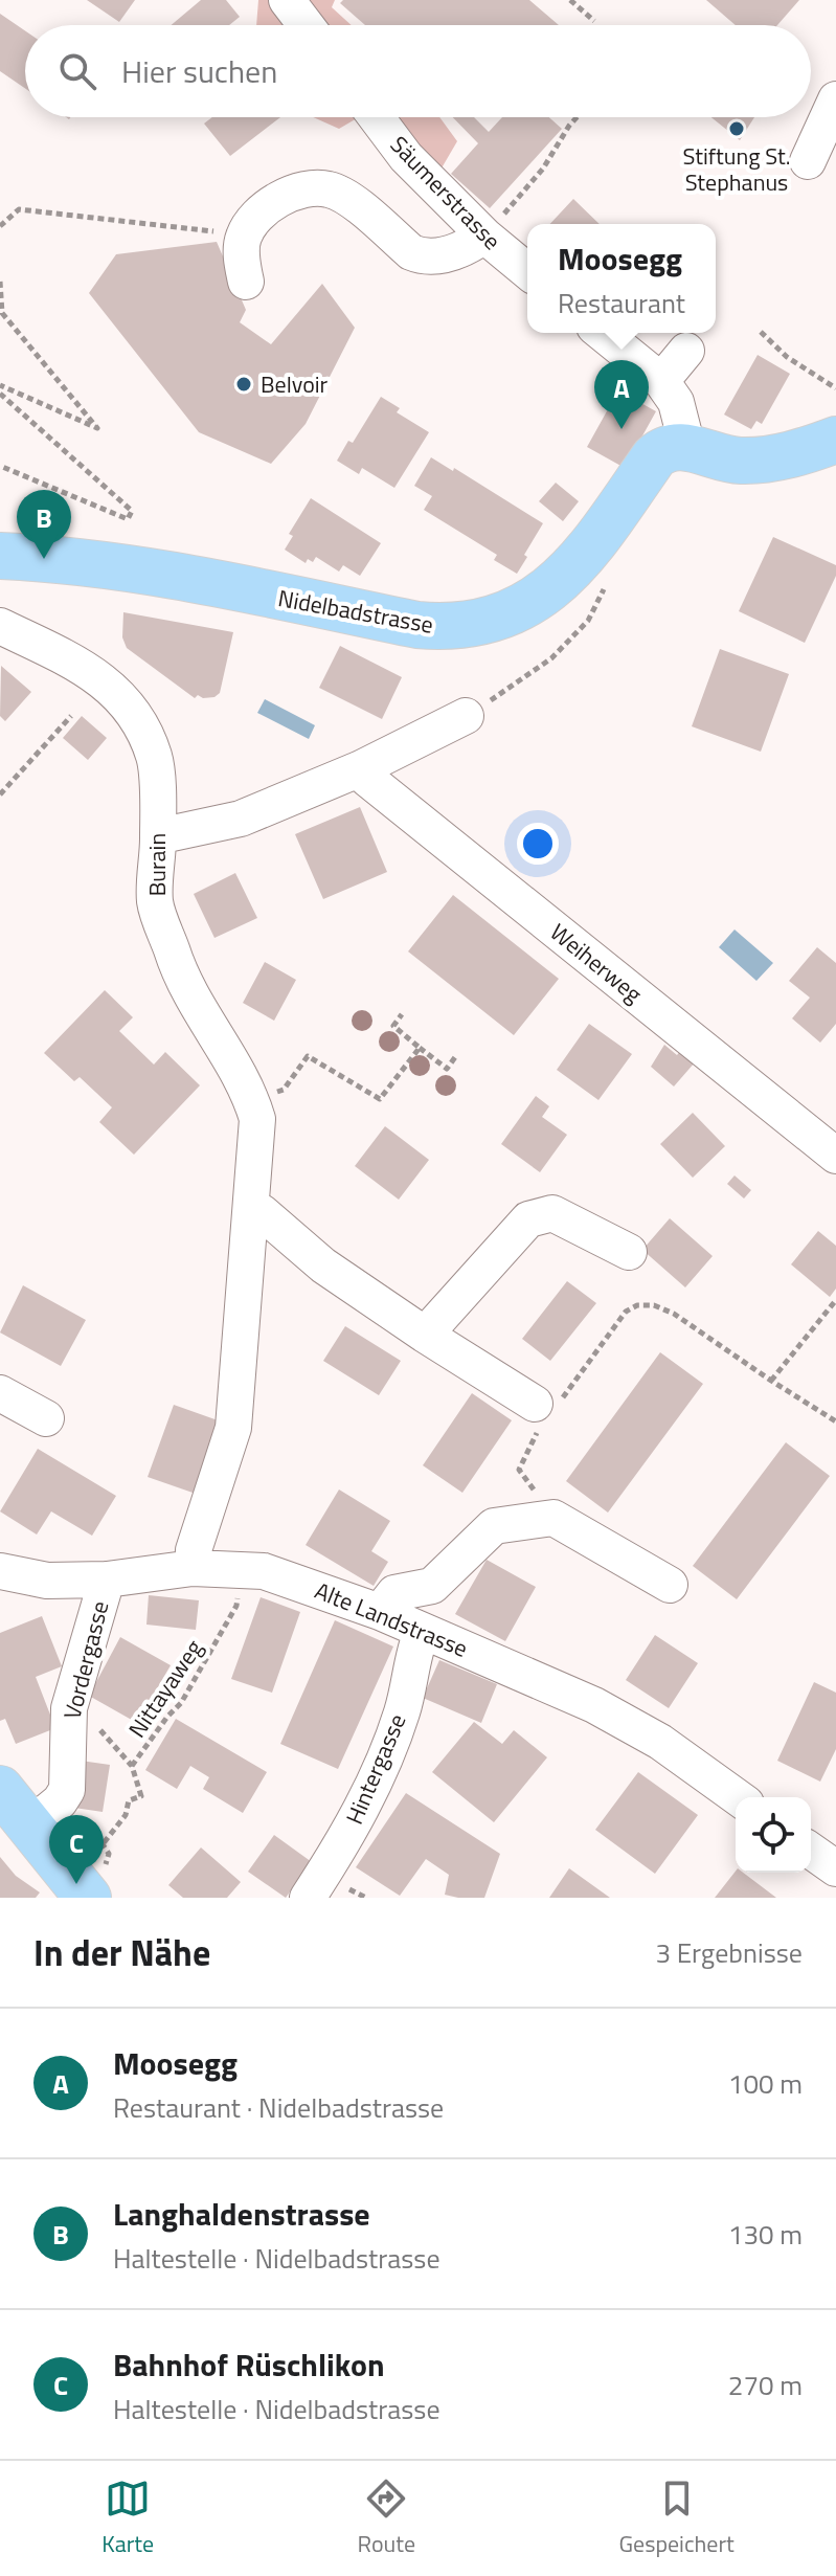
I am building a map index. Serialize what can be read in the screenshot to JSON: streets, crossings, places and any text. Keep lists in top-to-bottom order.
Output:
{
  "streets": {
    "main road": ["Nidelbadstrasse"],
    "street": [
      "Säumerstrasse",
      "Burain",
      "Weiherweg",
      "Alte Landstrasse",
      "Vordergasse",
      "Hintergasse"
    ],
    "path": ["Nittayaweg"]
  },
  "crossings": [
    ["Burain", "Alte Landstrasse"],
    ["Alte Landstrasse", "Vordergasse"],
    ["Alte Landstrasse", "Hintergasse"]
  ],
  "places": ["Stiftung St. Stephanus", "Belvoir"],
  "page": {
    "search": "Hier suchen",
    "popup": ["Moosegg", "Restaurant"],
    "pins": ["A", "B", "C"],
    "heading": ["In der Nähe", "3 Ergebnisse"],
    "list": [
      {
        "mark": "A",
        "name": "Moosegg",
        "note": "Restaurant · Nidelbadstrasse",
        "value": "100 m"
      },
      {
        "mark": "B",
        "name": "Langhaldenstrasse",
        "note": "Haltestelle · Nidelbadstrasse",
        "value": "130 m"
      },
      {
        "mark": "C",
        "name": "Bahnhof Rüschlikon",
        "note": "Haltestelle · Nidelbadstrasse",
        "value": "270 m"
      }
    ],
    "nav": ["Karte", "Route", "Gespeichert"]
  }
}
